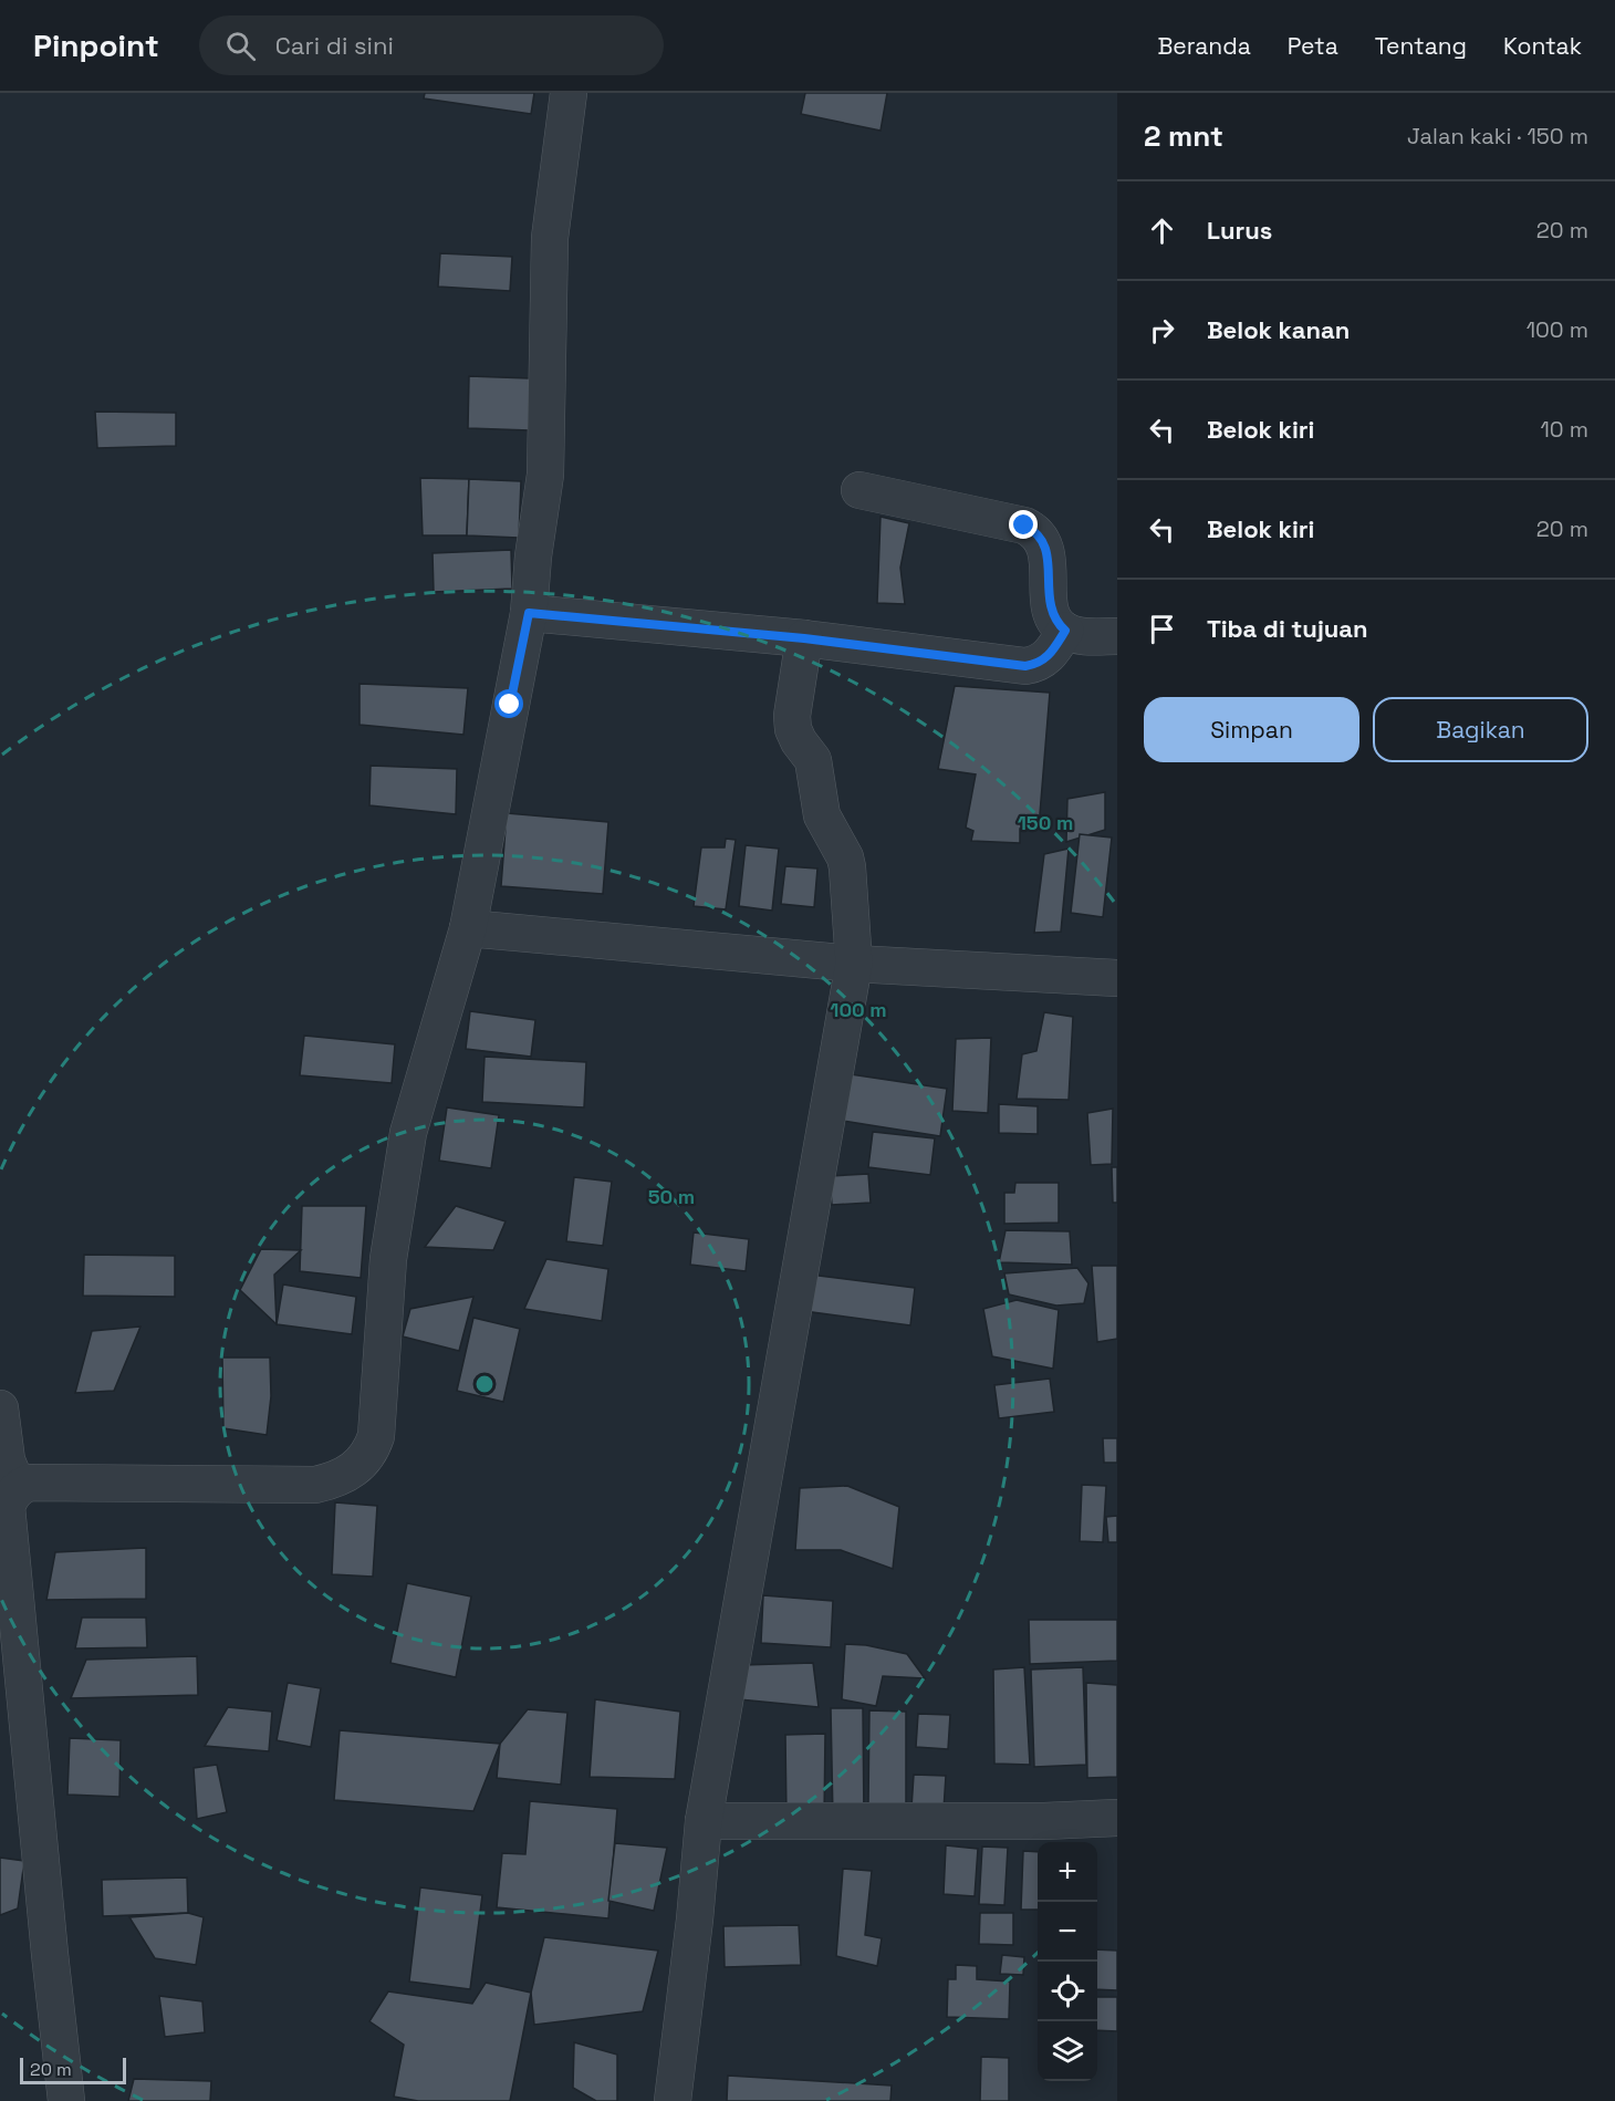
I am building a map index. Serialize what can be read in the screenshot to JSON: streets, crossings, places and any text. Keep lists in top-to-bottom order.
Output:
{
  "scale_bar": "20 m",
  "page": {
    "header": "Pinpoint",
    "search": "Cari di sini",
    "nav": [
      "Beranda",
      "Peta",
      "Tentang",
      "Kontak"
    ],
    "heading": ["2 mnt", "Jalan kaki · 150 m"],
    "list": [
      ["Lurus", "20 m"],
      ["Belok kanan", "100 m"],
      ["Belok kiri", "10 m"],
      ["Belok kiri", "20 m"],
      "Tiba di tujuan"
    ],
    "buttons": ["Simpan", "Bagikan"],
    "map_buttons": ["+", "−"],
    "scale": "20 m"
  },
  "rings": ["150 m", "100 m", "50 m"]
}
